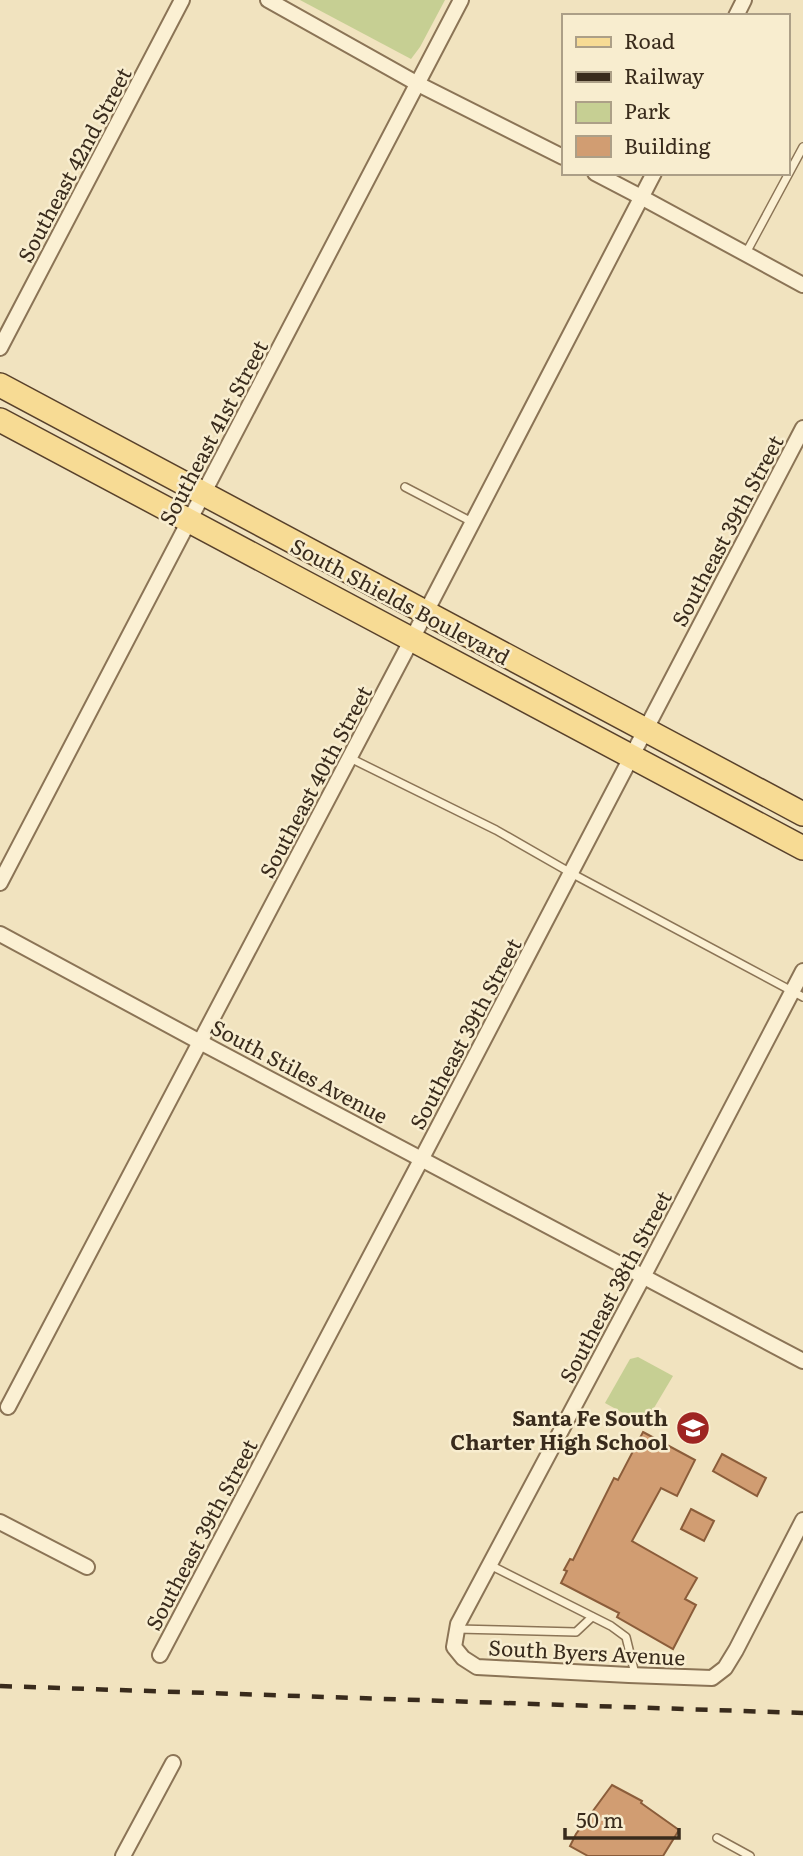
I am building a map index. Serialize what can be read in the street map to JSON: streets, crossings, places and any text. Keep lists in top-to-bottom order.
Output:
{
  "streets": {
    "main road": ["South Shields Boulevard"],
    "street": [
      "Southeast 42nd Street",
      "Southeast 41st Street",
      "Southeast 39th Street",
      "Southeast 40th Street",
      "South Stiles Avenue",
      "Southeast 38th Street",
      "South Byers Avenue"
    ]
  },
  "crossings": [
    ["Southeast 41st Street", "South Shields Boulevard"],
    ["Southeast 39th Street", "South Shields Boulevard"],
    ["Southeast 39th Street", "South Stiles Avenue"],
    ["South Shields Boulevard", "Southeast 40th Street"],
    ["Southeast 40th Street", "South Stiles Avenue"],
    ["South Stiles Avenue", "Southeast 38th Street"],
    ["Southeast 38th Street", "South Byers Avenue"]
  ],
  "places": {
    "school or university": ["Santa Fe South Charter High School"]
  },
  "legend": [
    "Road",
    "Railway",
    "Park",
    "Building"
  ],
  "scale_bar": "50 m"
}
